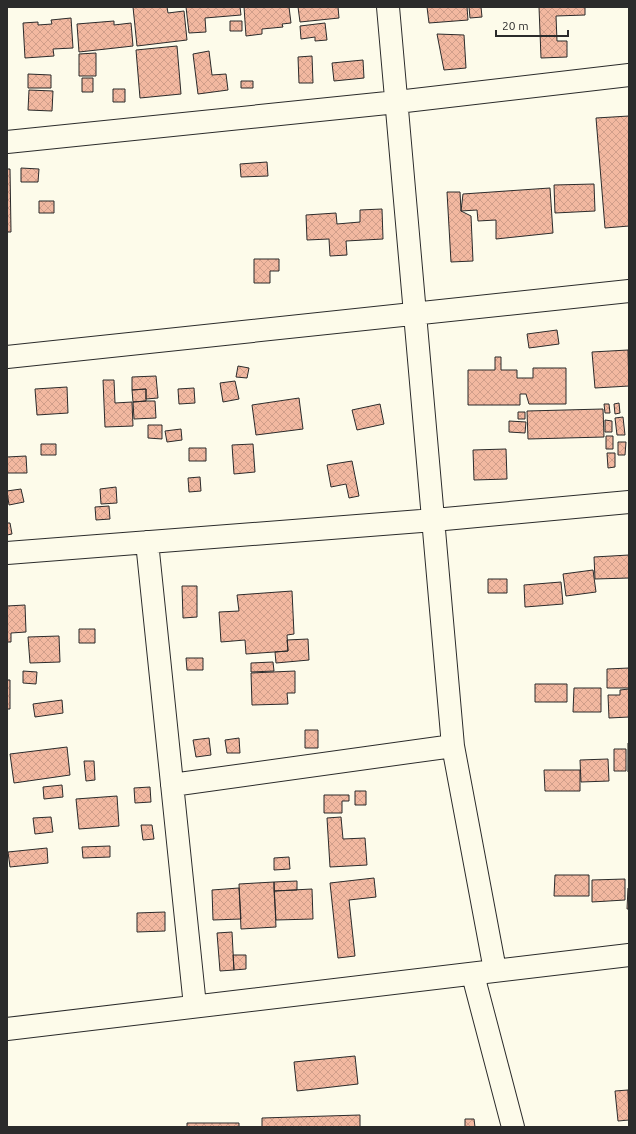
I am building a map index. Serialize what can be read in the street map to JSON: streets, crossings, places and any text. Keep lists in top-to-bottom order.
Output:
{
  "scale_bar": "20 m"
}
